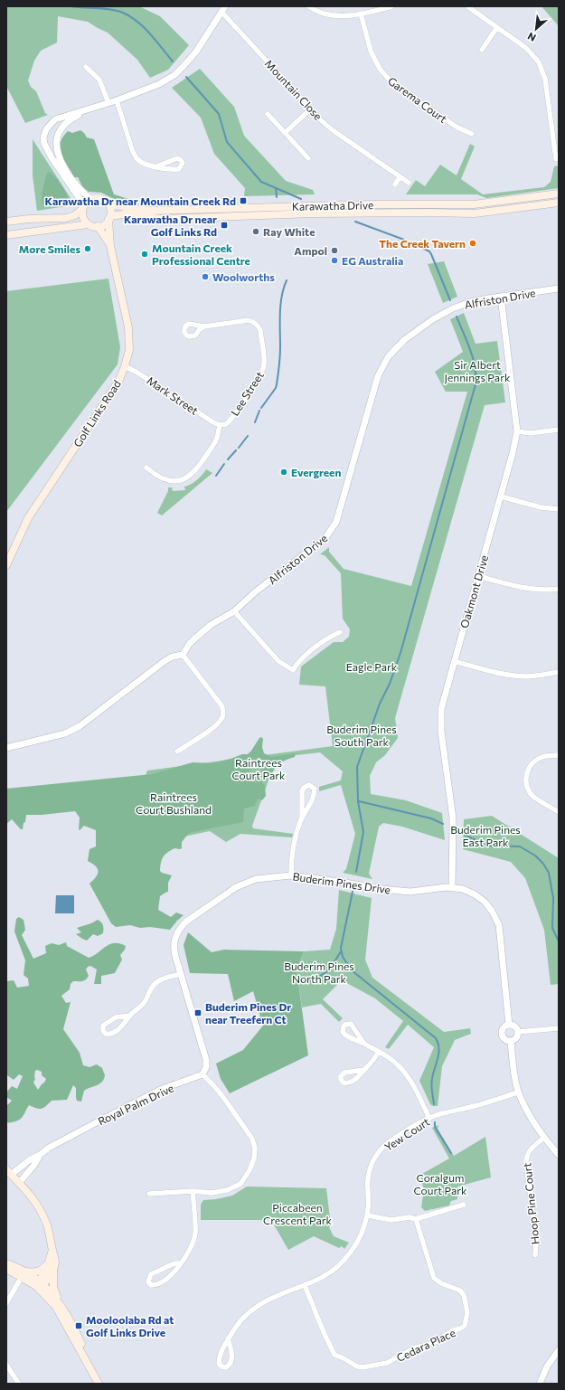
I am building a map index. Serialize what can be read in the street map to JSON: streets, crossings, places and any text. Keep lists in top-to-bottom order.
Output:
{
  "streets": {
    "main road": ["Karawatha Drive", "Golf Links Road"],
    "street": [
      "Mountain Close",
      "Garema Court",
      "Alfriston Drive",
      "Lee Street",
      "Mark Street",
      "Oakmont Drive",
      "Buderim Pines Drive",
      "Royal Palm Drive",
      "Yew Court",
      "Hoop Pine Court",
      "Cedara Place"
    ]
  },
  "crossings": [
    ["Karawatha Drive", "Golf Links Road"],
    ["Alfriston Drive", "Oakmont Drive"],
    ["Lee Street", "Mark Street"],
    ["Mark Street", "Golf Links Road"],
    ["Oakmont Drive", "Buderim Pines Drive"],
    ["Buderim Pines Drive", "Royal Palm Drive"],
    ["Yew Court", "Cedara Place"]
  ],
  "parks": [
    "Sir Albert Jennings Park",
    "Eagle Park",
    "Buderim Pines South Park",
    "Raintrees Court Park",
    "Raintrees Court Bushland",
    "Buderim Pines East Park",
    "Buderim Pines North Park",
    "Coralgum Court Park",
    "Piccabeen Crescent Park"
  ],
  "places": {
    "transit": [
      "Karawatha Dr near Mountain Creek Rd",
      "Karawatha Dr near Golf Links Rd",
      "Buderim Pines Dr near Treefern Ct",
      "Mooloolaba Rd at Golf Links Drive"
    ],
    "other": [
      "Ray White",
      "The Creek Tavern",
      "More Smiles",
      "Ampol",
      "Mountain Creek Professional Centre",
      "EG Australia",
      "Woolworths",
      "Evergreen"
    ]
  },
  "north": "bottom left"
}
